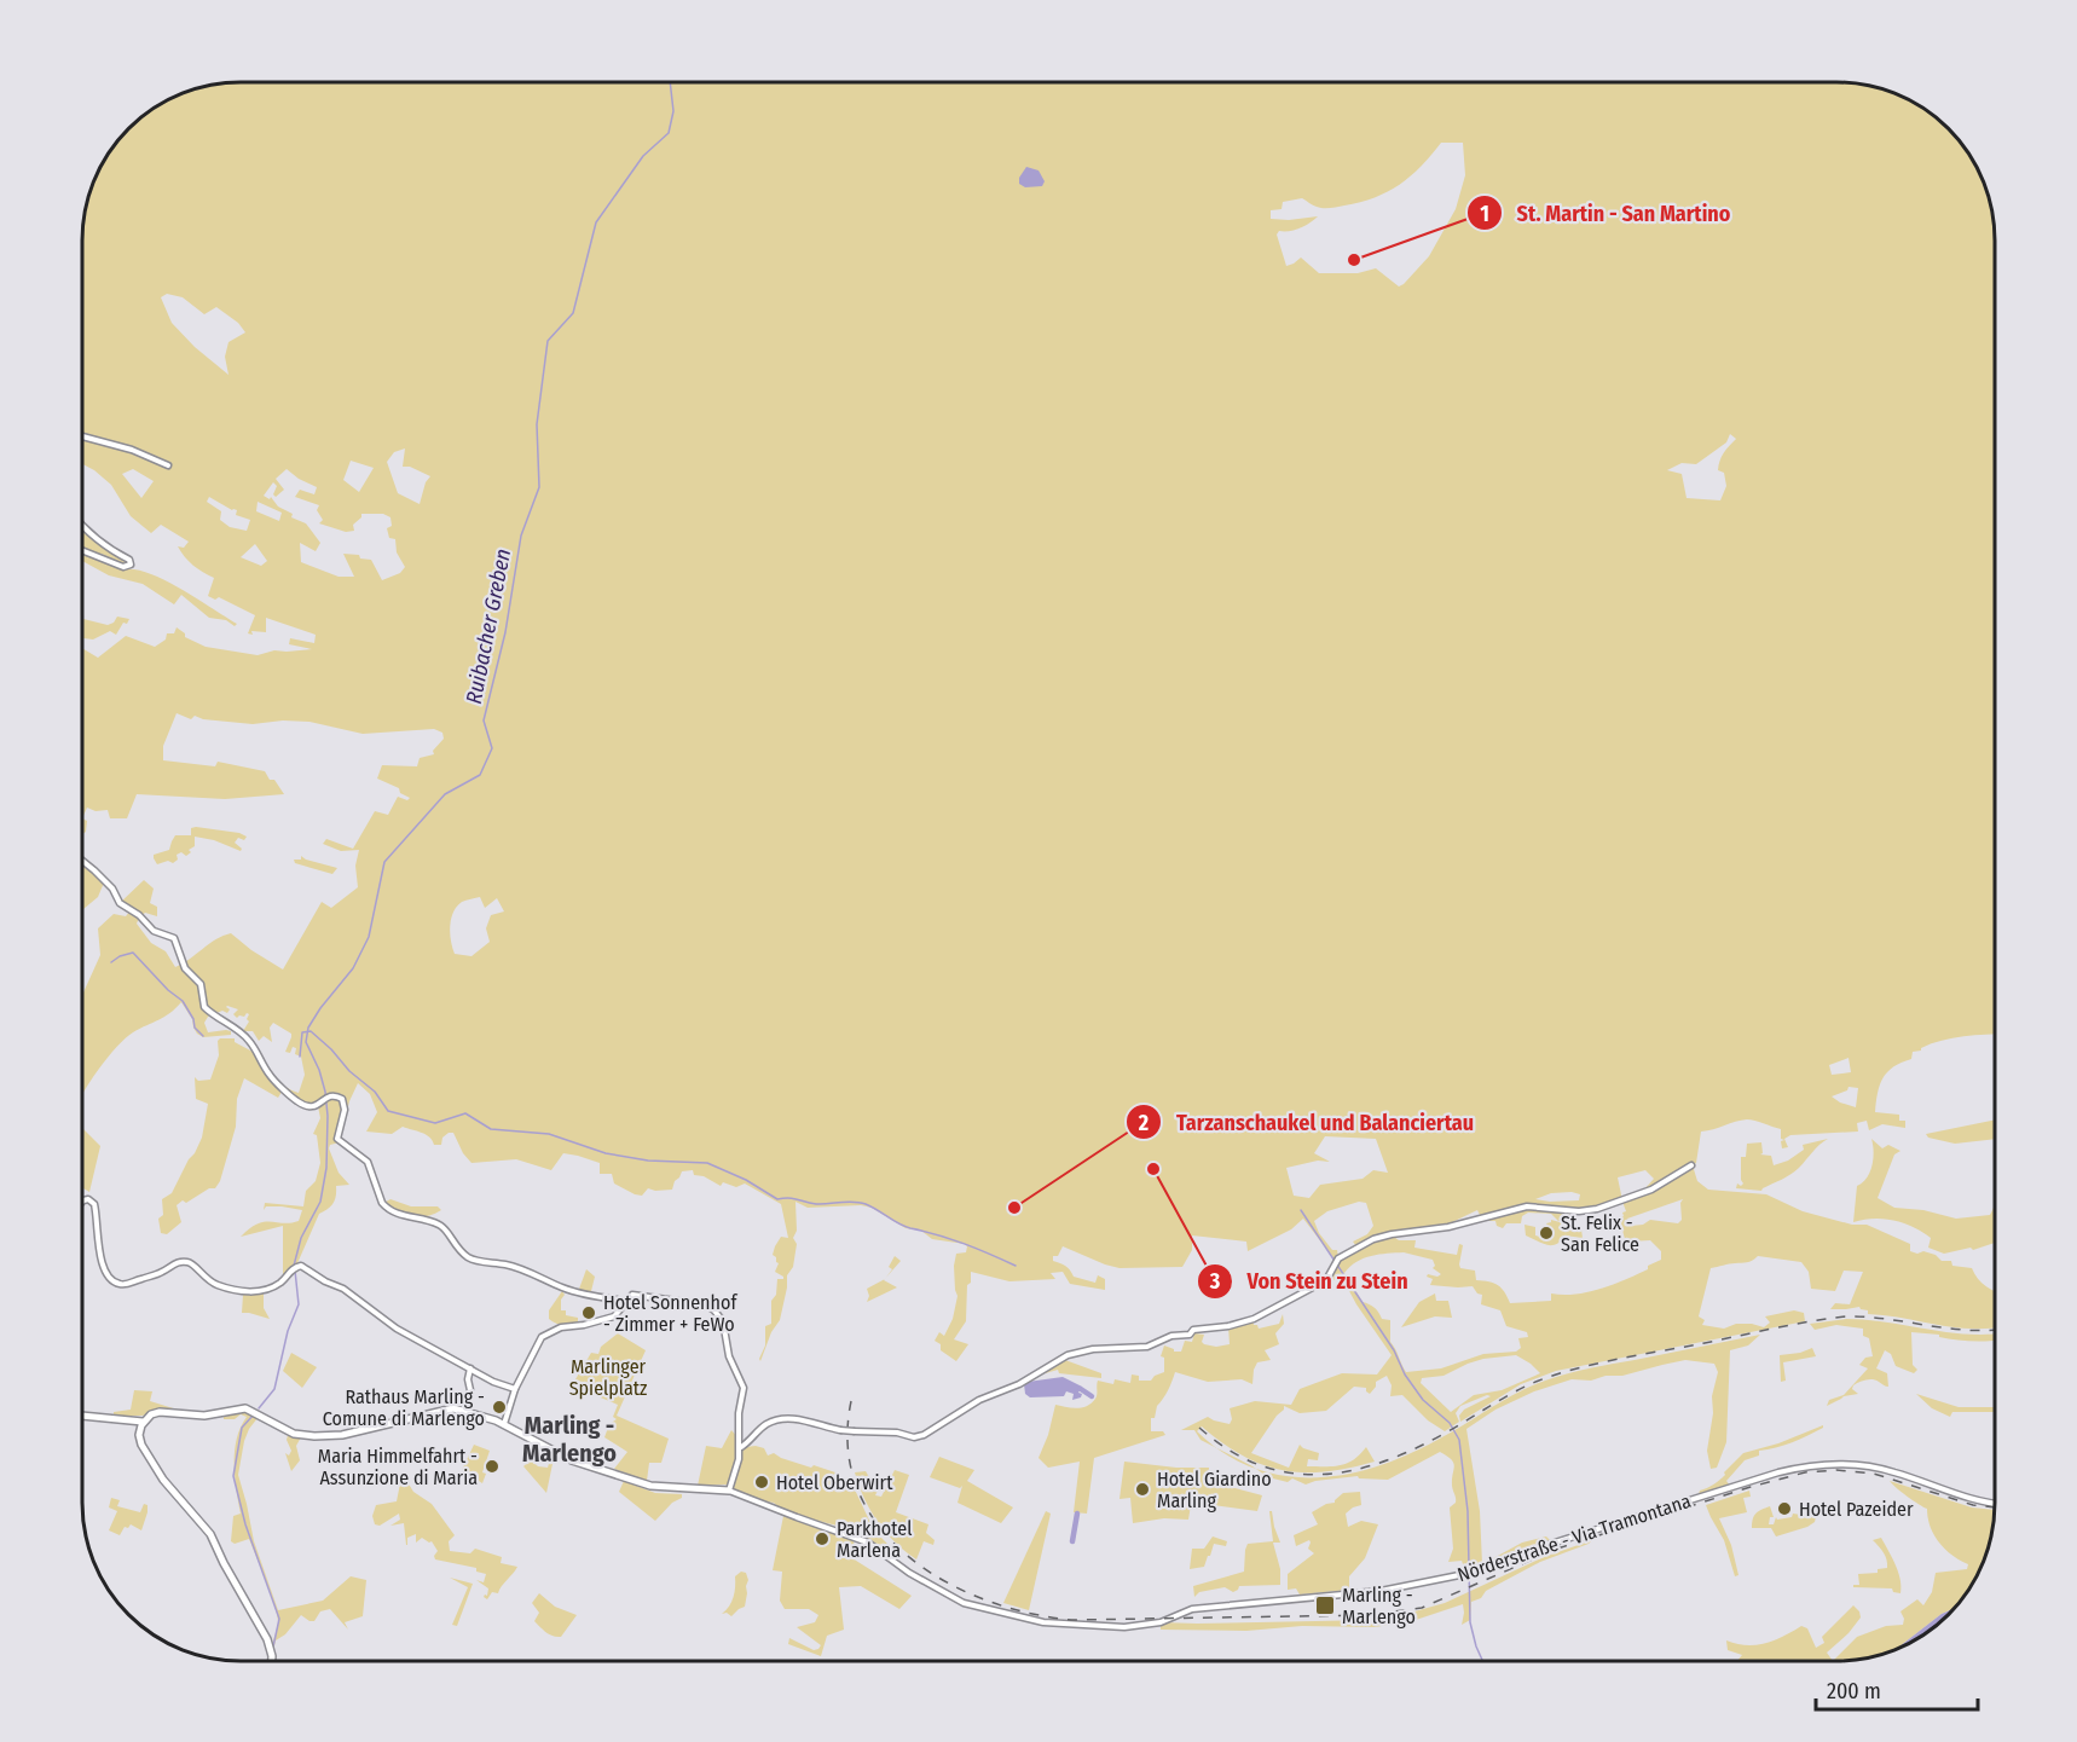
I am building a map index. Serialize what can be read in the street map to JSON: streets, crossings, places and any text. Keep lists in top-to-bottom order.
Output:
{
  "streets": {
    "street": ["Nörderstraße - Via Tramontana"]
  },
  "districts": ["Marling - Marlengo"],
  "water": ["Ruibacher Greben"],
  "parks": ["Marlinger Spielplatz"],
  "places": {
    "other": [
      "St. Martin - San Martino",
      "Von Stein zu Stein",
      "Tarzanschaukel und Balanciertau",
      "St. Felix - San Felice",
      "Hotel Sonnenhof - Zimmer + FeWo",
      "Rathaus Marling - Comune di Marlengo",
      "Maria Himmelfahrt - Assunzione di Maria",
      "Hotel Oberwirt",
      "Hotel Giardino Marling",
      "Hotel Pazeider",
      "Parkhotel Marlena"
    ],
    "transit": ["Marling - Marlengo"]
  },
  "scale_bar": "200 m"
}
